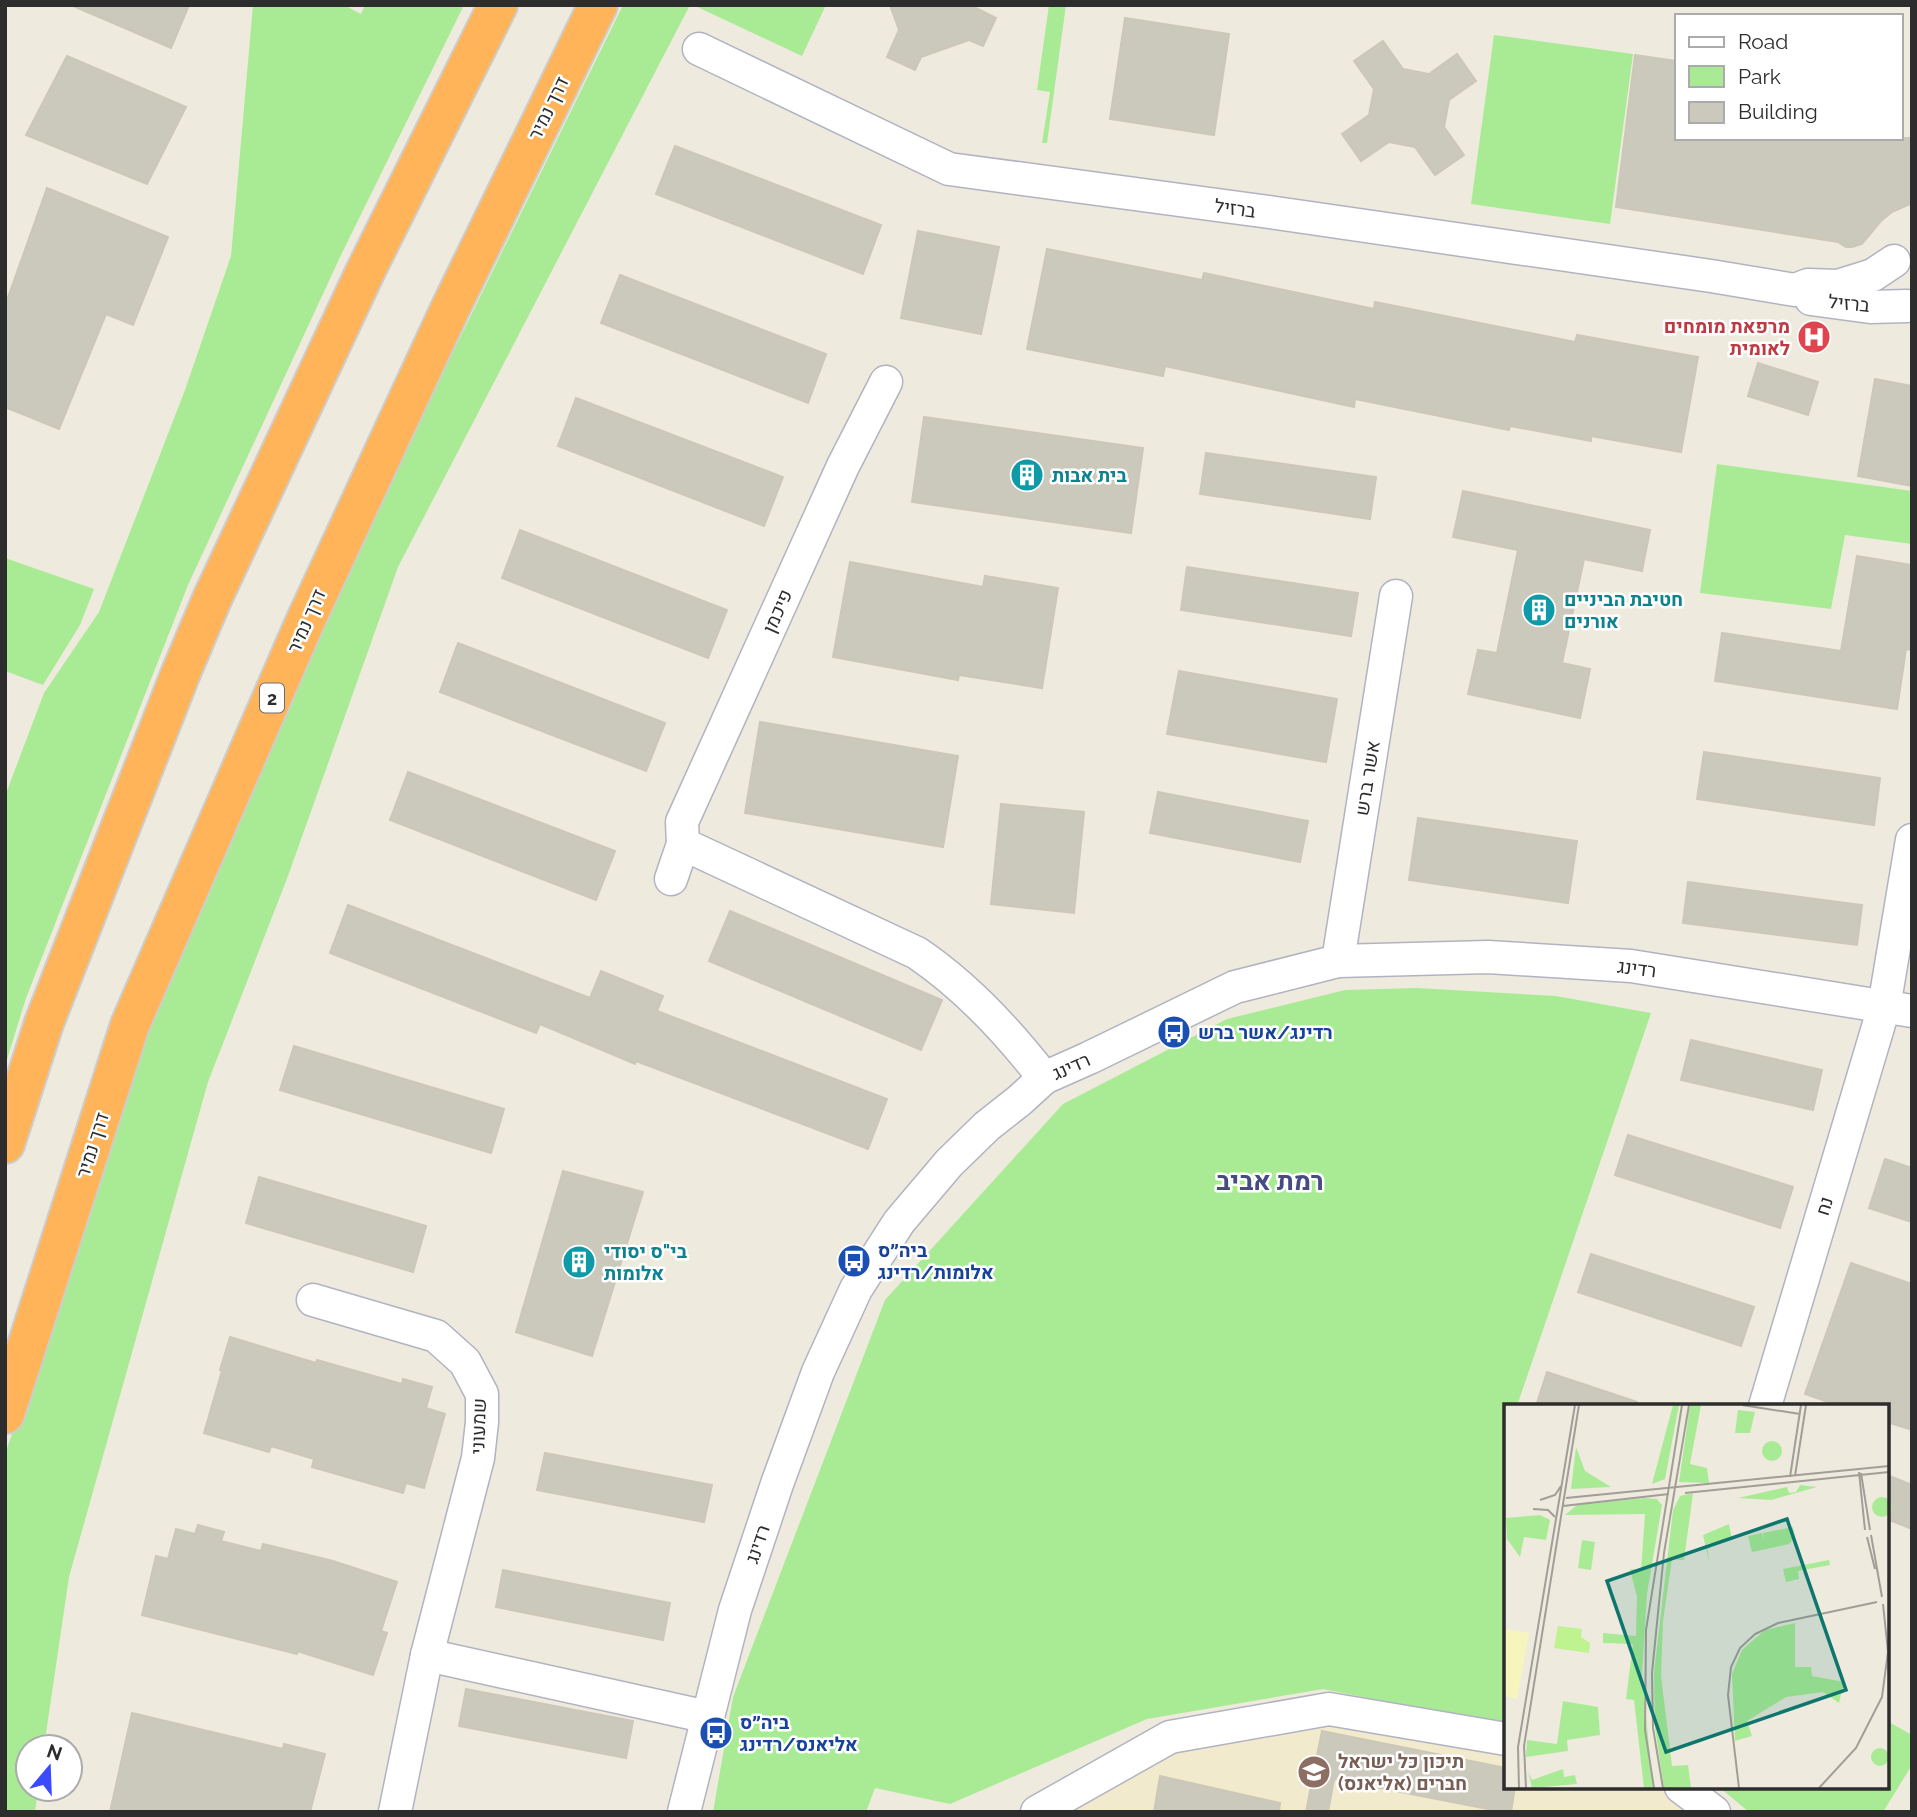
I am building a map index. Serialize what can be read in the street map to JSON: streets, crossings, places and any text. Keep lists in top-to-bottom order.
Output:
{
  "streets": {
    "highway": ["דרך נמיר", "2"],
    "street": [
      "ברזיל",
      "פיכמן",
      "אשר ברש",
      "רדינג",
      "נח",
      "שמעוני"
    ]
  },
  "crossings": [
    ["אשר ברש", "רדינג"],
    ["רדינג", "נח"]
  ],
  "districts": ["רמת אביב"],
  "places": {
    "hospital": ["מרפאת מומחים לאומית"],
    "building": ["בית אבות", "חטיבת הביניים אורנים", "בי\"ס יסודי אלומות"],
    "bus stop": ["רדינג/אשר ברש", "ביה״ס אלומות/רדינג", "ביה״ס אליאנס/רדינג"],
    "school or university": ["תיכון כל ישראל חברים (אליאנס)"]
  },
  "legend": ["Road", "Park", "Building"],
  "north": "top"
}
